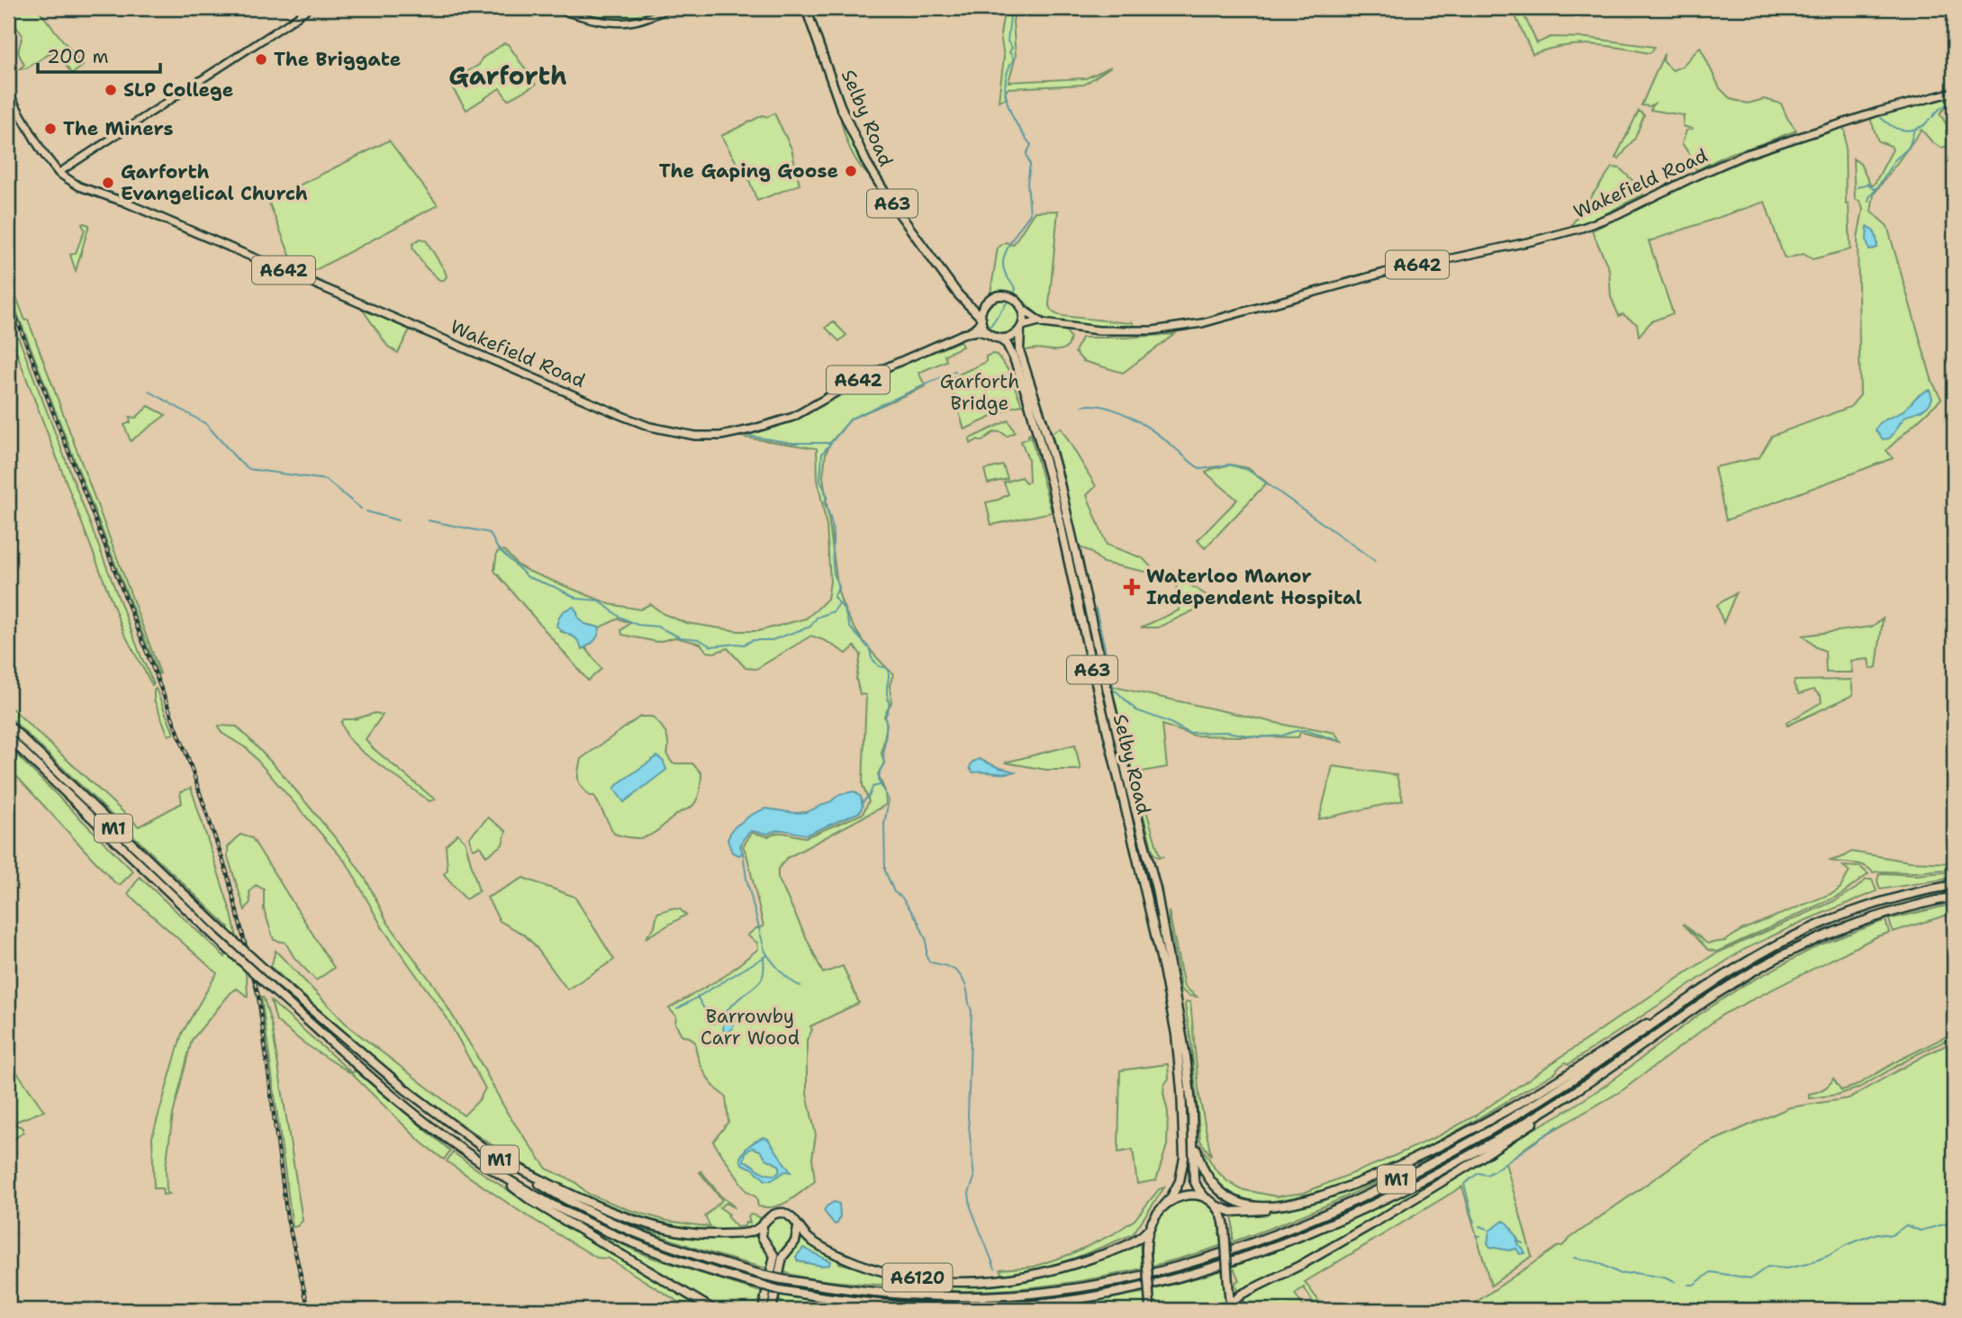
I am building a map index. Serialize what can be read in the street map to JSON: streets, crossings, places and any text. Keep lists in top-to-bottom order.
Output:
{
  "streets": {
    "highway": [
      "Selby Road",
      "A63",
      "M1",
      "A6120"
    ],
    "main road": ["Wakefield Road", "A642"]
  },
  "crossings": [
    ["Selby Road", "Wakefield Road"],
    ["Selby Road", "M1"],
    ["Selby Road", "A6120"],
    ["Wakefield Road", "A642"]
  ],
  "districts": ["Garforth"],
  "parks": ["Garforth Bridge", "Barrowby Carr Wood"],
  "places": {
    "other": [
      "The Briggate",
      "SLP College",
      "The Miners",
      "The Gaping Goose",
      "Garforth Evangelical Church"
    ],
    "health": ["Waterloo Manor Independent Hospital"]
  },
  "scale_bar": "200 m"
}
